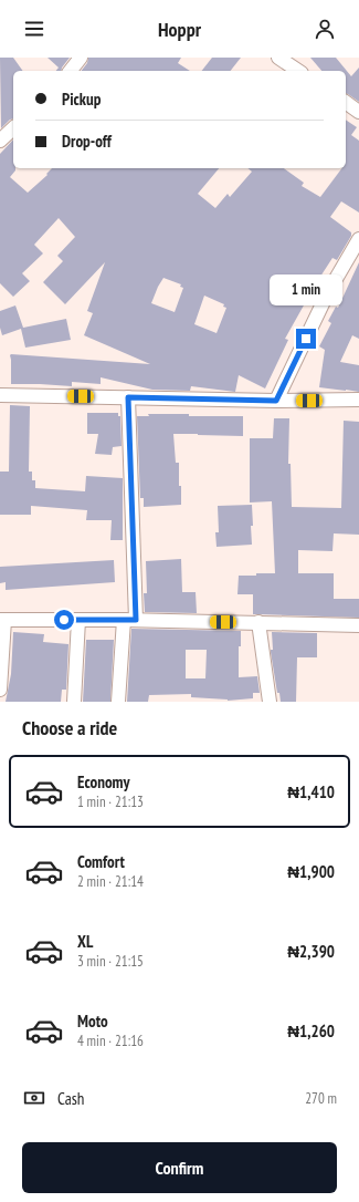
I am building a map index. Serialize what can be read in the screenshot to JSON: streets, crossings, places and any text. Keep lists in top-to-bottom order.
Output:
{
  "page": {
    "header": "Hoppr",
    "banner": ["Pickup", "Drop-off"],
    "bubble": "1 min",
    "heading": "Choose a ride",
    "list": [
      {
        "name": "Economy",
        "note": "1 min · 21:13",
        "value": "₦1,410"
      },
      {
        "name": "Comfort",
        "note": "2 min · 21:14",
        "value": "₦1,900"
      },
      {
        "name": "XL",
        "note": "3 min · 21:15",
        "value": "₦2,390"
      },
      {
        "name": "Moto",
        "note": "4 min · 21:16",
        "value": "₦1,260"
      }
    ],
    "pay": ["Cash", "270 m"],
    "buttons": "Confirm"
  }
}
